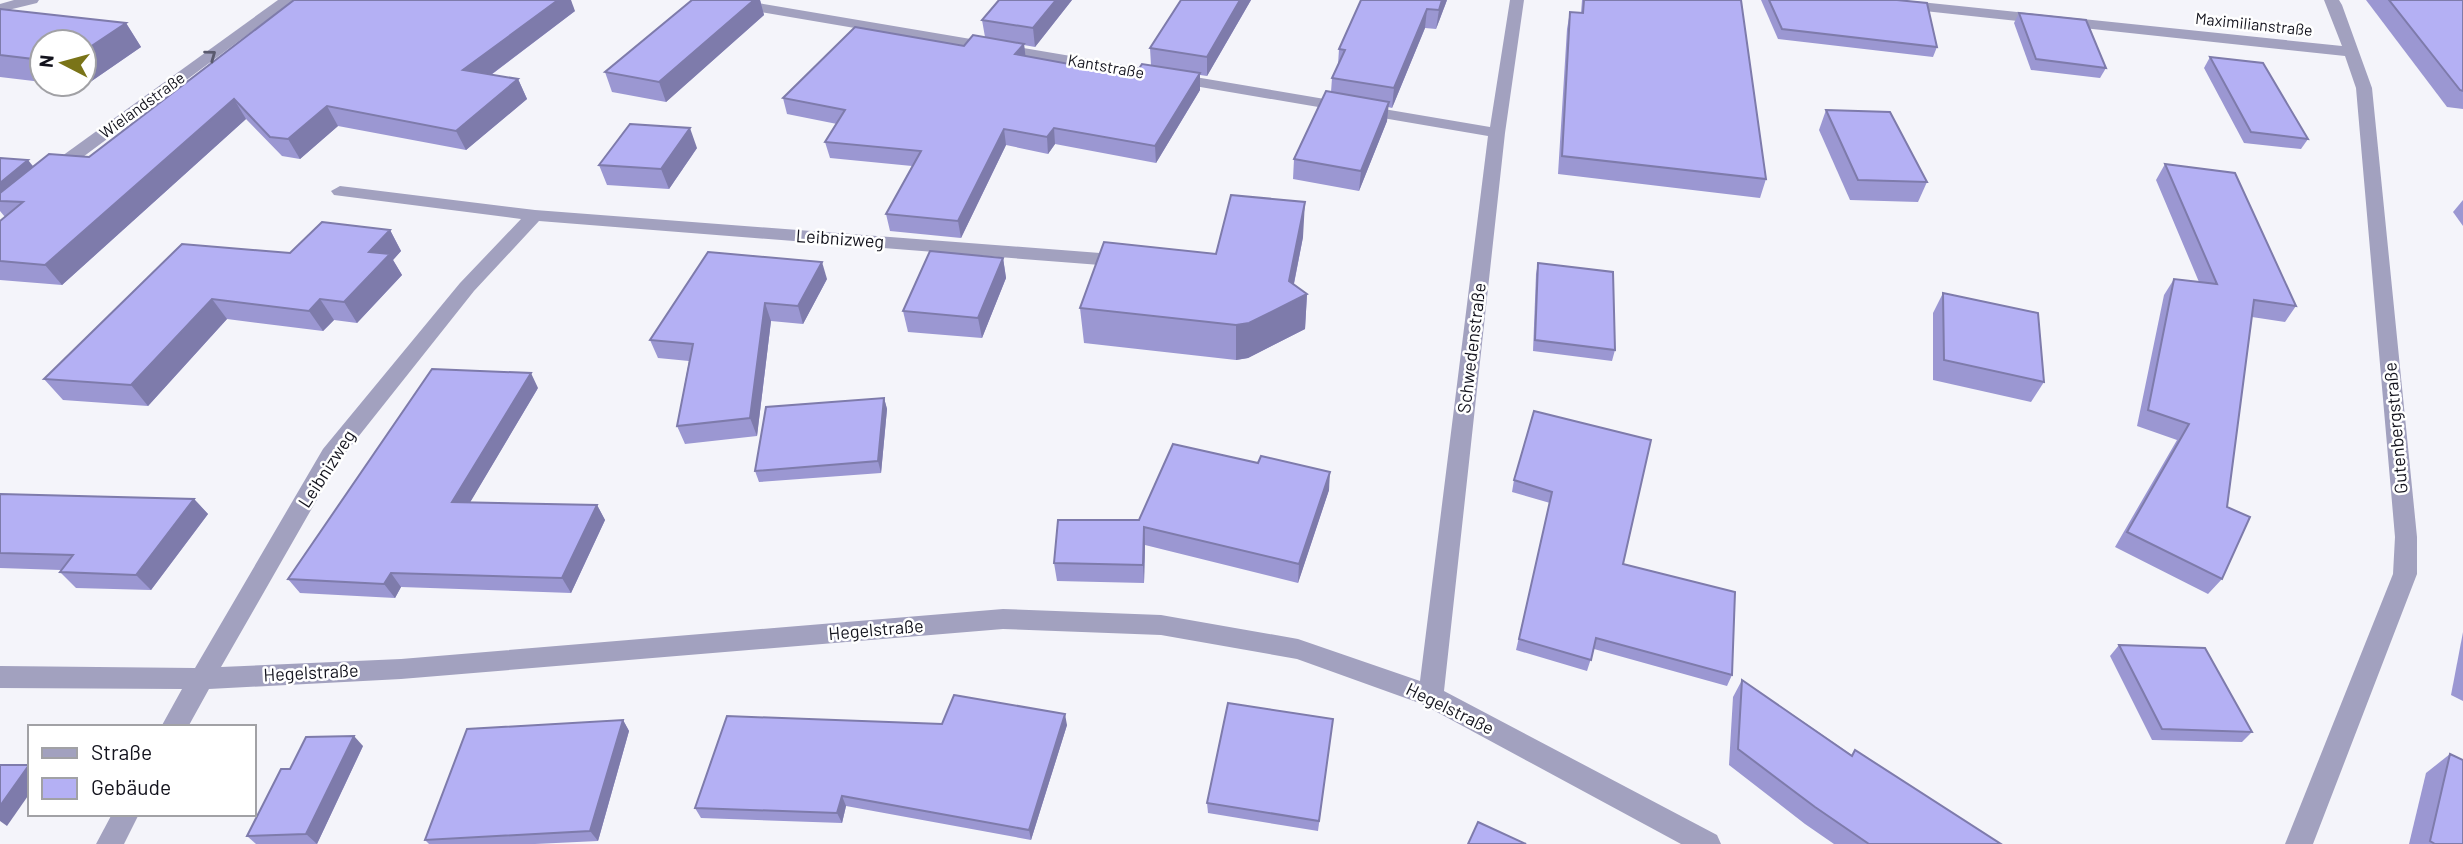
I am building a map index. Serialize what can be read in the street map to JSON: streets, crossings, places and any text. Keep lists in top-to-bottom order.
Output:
{
  "streets": {
    "street": [
      "Maximilianstraße",
      "Kantstraße",
      "Wielandstraße",
      "Leibnizweg",
      "Schwedenstraße",
      "Gutenbergstraße",
      "Hegelstraße"
    ]
  },
  "crossings": [
    ["Maximilianstraße", "Gutenbergstraße"],
    ["Kantstraße", "Schwedenstraße"],
    ["Leibnizweg", "Hegelstraße"],
    ["Schwedenstraße", "Hegelstraße"]
  ],
  "one_way": ["Wielandstraße"],
  "legend": ["Straße", "Gebäude"],
  "north": "left"
}
